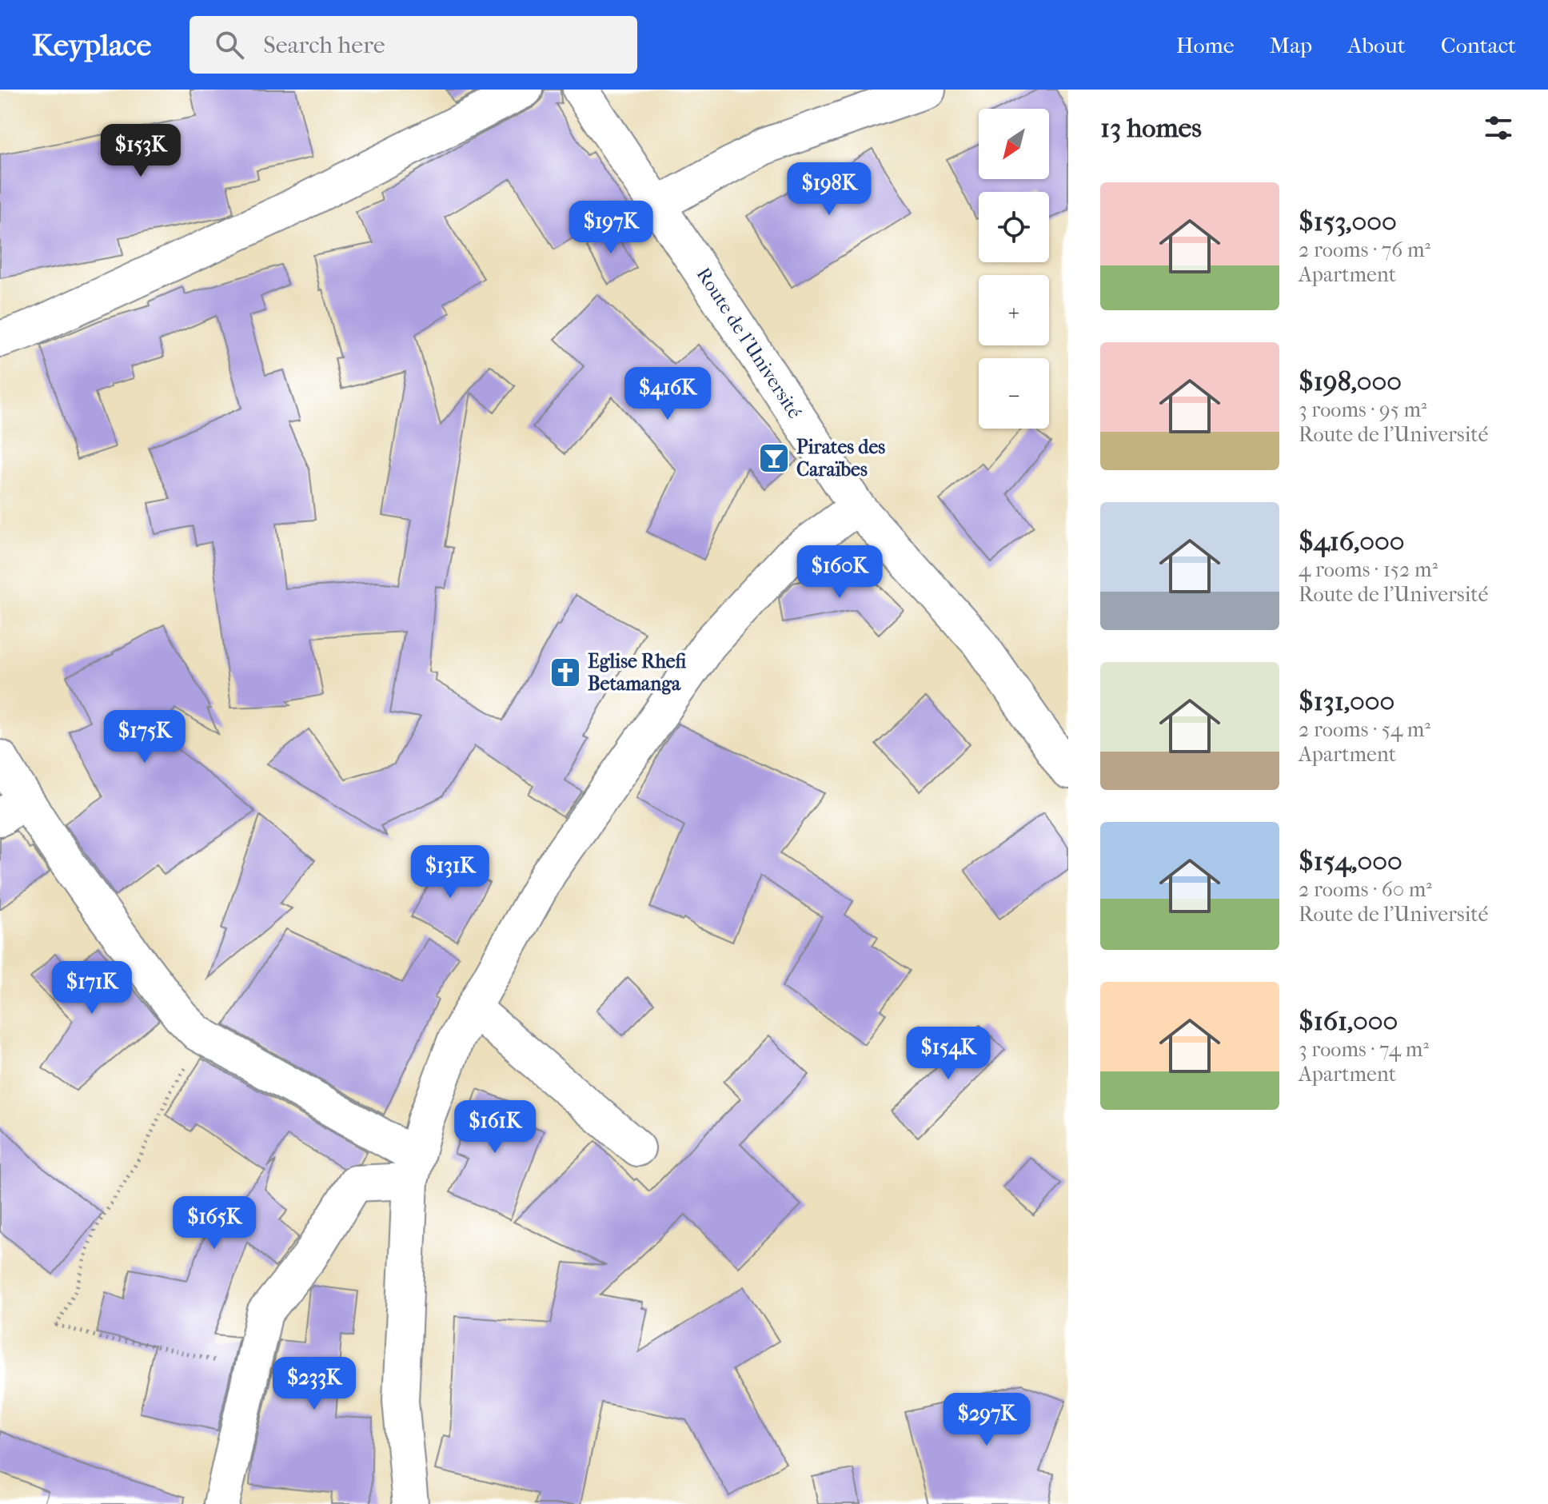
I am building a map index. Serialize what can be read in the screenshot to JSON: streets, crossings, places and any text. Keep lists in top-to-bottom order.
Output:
{
  "streets": {
    "street": ["Route de l'Université"]
  },
  "places": {
    "bar": ["Pirates des Caraïbes"],
    "church": ["Eglise Rhefi Betamanga"]
  },
  "north": "bottom left",
  "page": {
    "header": "Keyplace",
    "search": "Search here",
    "nav": [
      "Home",
      "Map",
      "About",
      "Contact"
    ],
    "heading": "13 homes",
    "map_buttons": ["+", "−"],
    "price": [
      "$153K",
      "$198K",
      "$197K",
      "$416K",
      "$160K",
      "$175K",
      "$131K",
      "$171K",
      "$154K",
      "$161K",
      "$165K",
      "$233K",
      "$297K"
    ],
    "list": [
      {
        "name": "$153,000",
        "note": "2 rooms · 76 m² · Apartment"
      },
      {
        "name": "$198,000",
        "note": "3 rooms · 95 m² · Route de l'Université"
      },
      {
        "name": "$416,000",
        "note": "4 rooms · 152 m² · Route de l'Université"
      },
      {
        "name": "$131,000",
        "note": "2 rooms · 54 m² · Apartment"
      },
      {
        "name": "$154,000",
        "note": "2 rooms · 60 m² · Route de l'Université"
      },
      {
        "name": "$161,000",
        "note": "3 rooms · 74 m² · Apartment"
      }
    ]
  }
}
